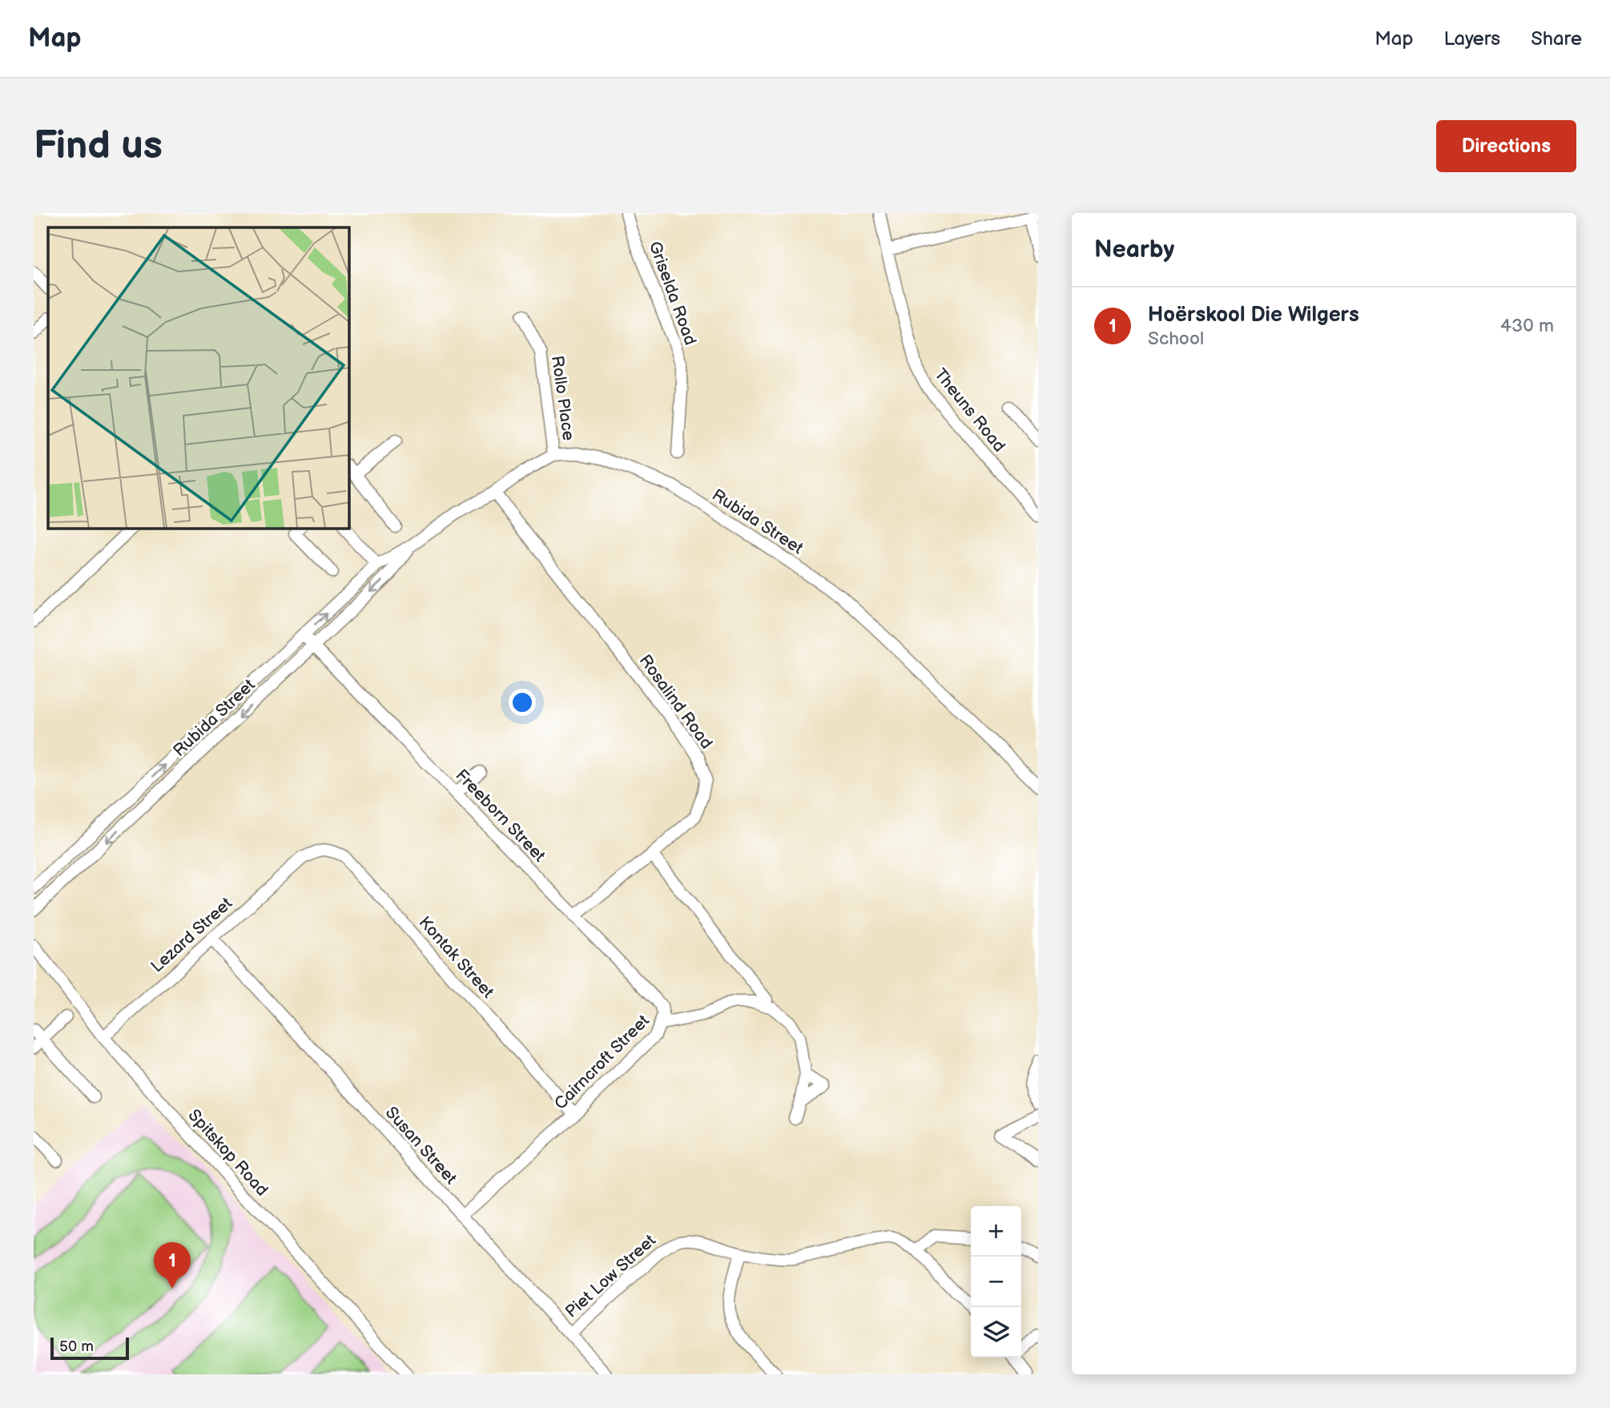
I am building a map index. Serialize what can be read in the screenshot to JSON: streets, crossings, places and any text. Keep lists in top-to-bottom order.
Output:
{
  "streets": {
    "street": [
      "Griselda Road",
      "Rollo Place",
      "Theuns Road",
      "Rubida Street",
      "Rosalind Road",
      "Freeborn Street",
      "Lezard Street",
      "Kontak Street",
      "Cairncroft Street",
      "Susan Street",
      "Spitskop Road",
      "Piet Low Street"
    ]
  },
  "crossings": [
    ["Rollo Place", "Rubida Street"],
    ["Rubida Street", "Rosalind Road"],
    ["Rubida Street", "Freeborn Street"],
    ["Rosalind Road", "Freeborn Street"],
    ["Freeborn Street", "Cairncroft Street"],
    ["Lezard Street", "Kontak Street"],
    ["Lezard Street", "Susan Street"],
    ["Lezard Street", "Spitskop Road"],
    ["Kontak Street", "Cairncroft Street"],
    ["Cairncroft Street", "Susan Street"],
    ["Susan Street", "Piet Low Street"]
  ],
  "scale_bar": "50 m",
  "page": {
    "header": "Map",
    "nav": ["Map", "Layers", "Share"],
    "buttons": "Directions",
    "title": "Find us",
    "heading": "Nearby",
    "list": [
      {
        "mark": "1",
        "name": "Hoërskool Die Wilgers",
        "note": "School",
        "value": "430 m"
      }
    ],
    "map_buttons": ["+", "−"],
    "pins": "1",
    "scale": "50 m"
  }
}
